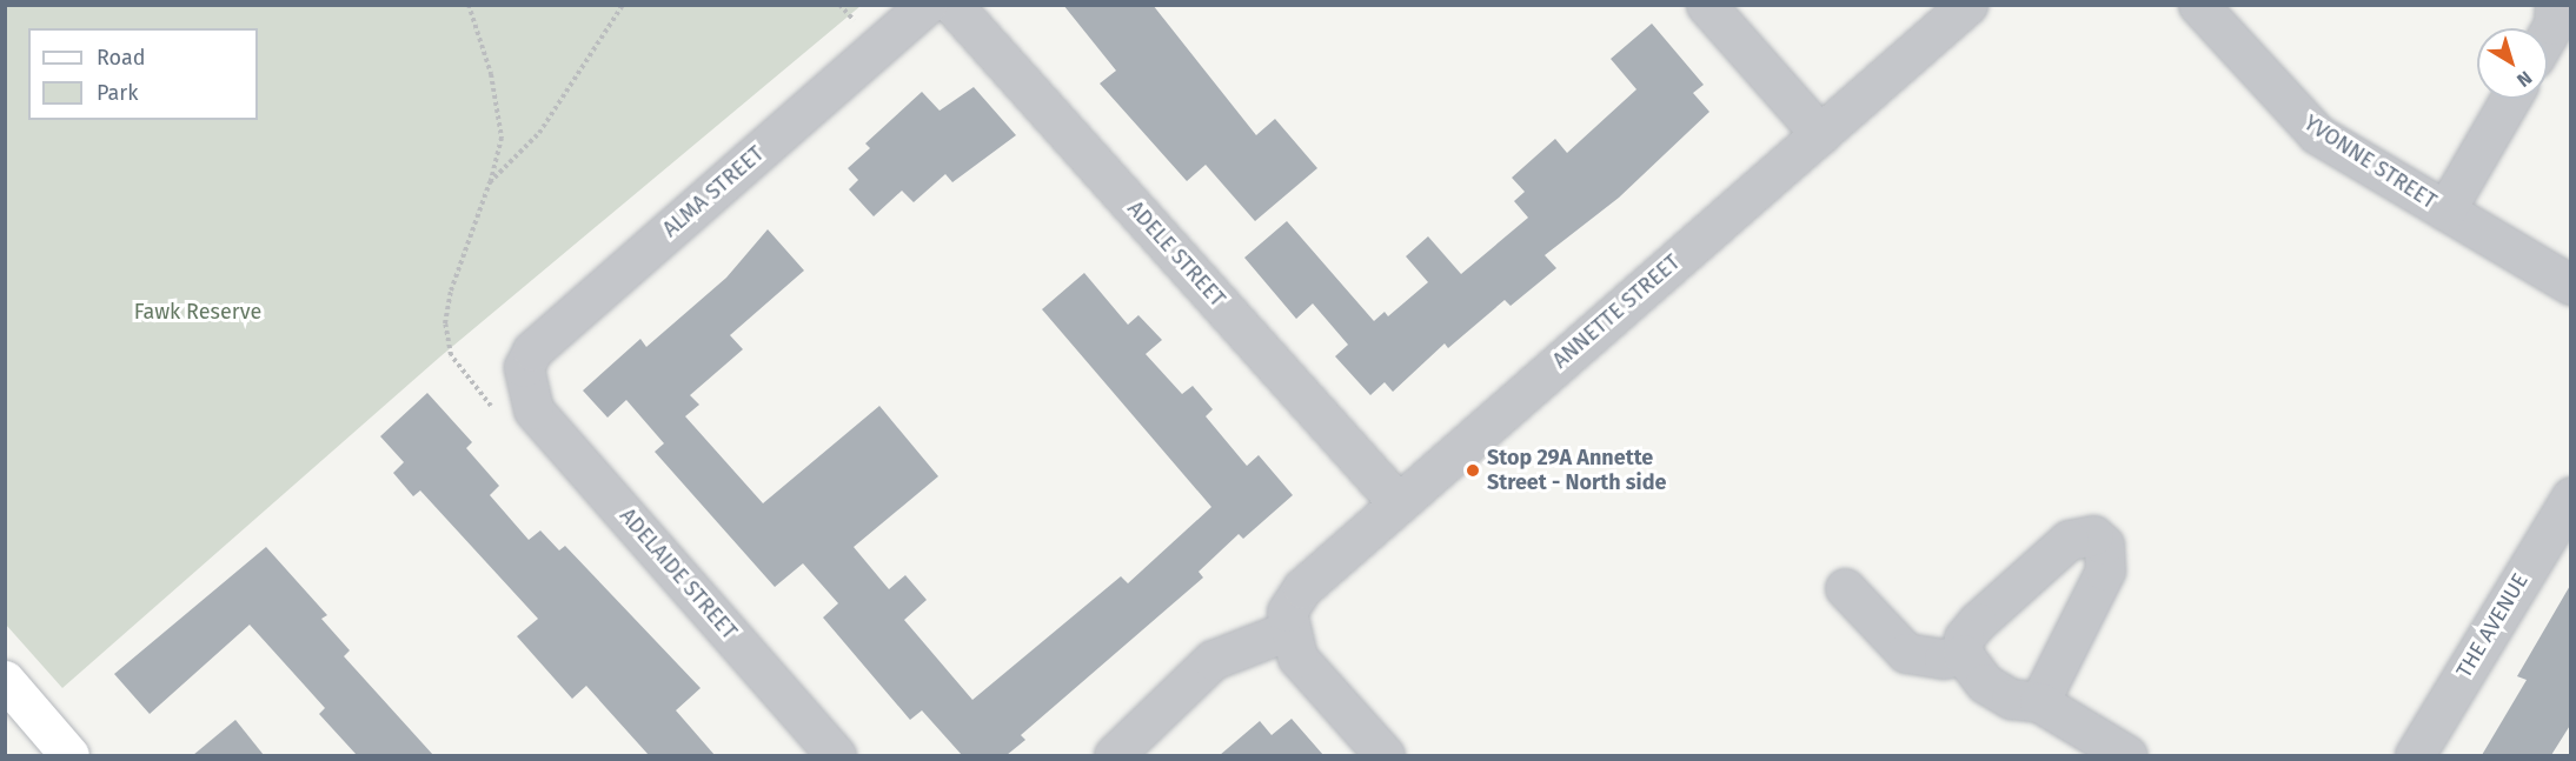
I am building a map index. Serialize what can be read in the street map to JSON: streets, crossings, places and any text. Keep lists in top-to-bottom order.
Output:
{
  "streets": {
    "street": [
      "YVONNE STREET",
      "ALMA STREET",
      "ADELE STREET",
      "ANNETTE STREET",
      "ADELAIDE STREET",
      "THE AVENUE"
    ]
  },
  "crossings": [
    ["ALMA STREET", "ADELAIDE STREET"],
    ["ADELE STREET", "ANNETTE STREET"]
  ],
  "parks": ["Fawk Reserve"],
  "places": ["Stop 29A Annette Street - North side"],
  "legend": ["Road", "Park"],
  "north": "bottom right"
}
